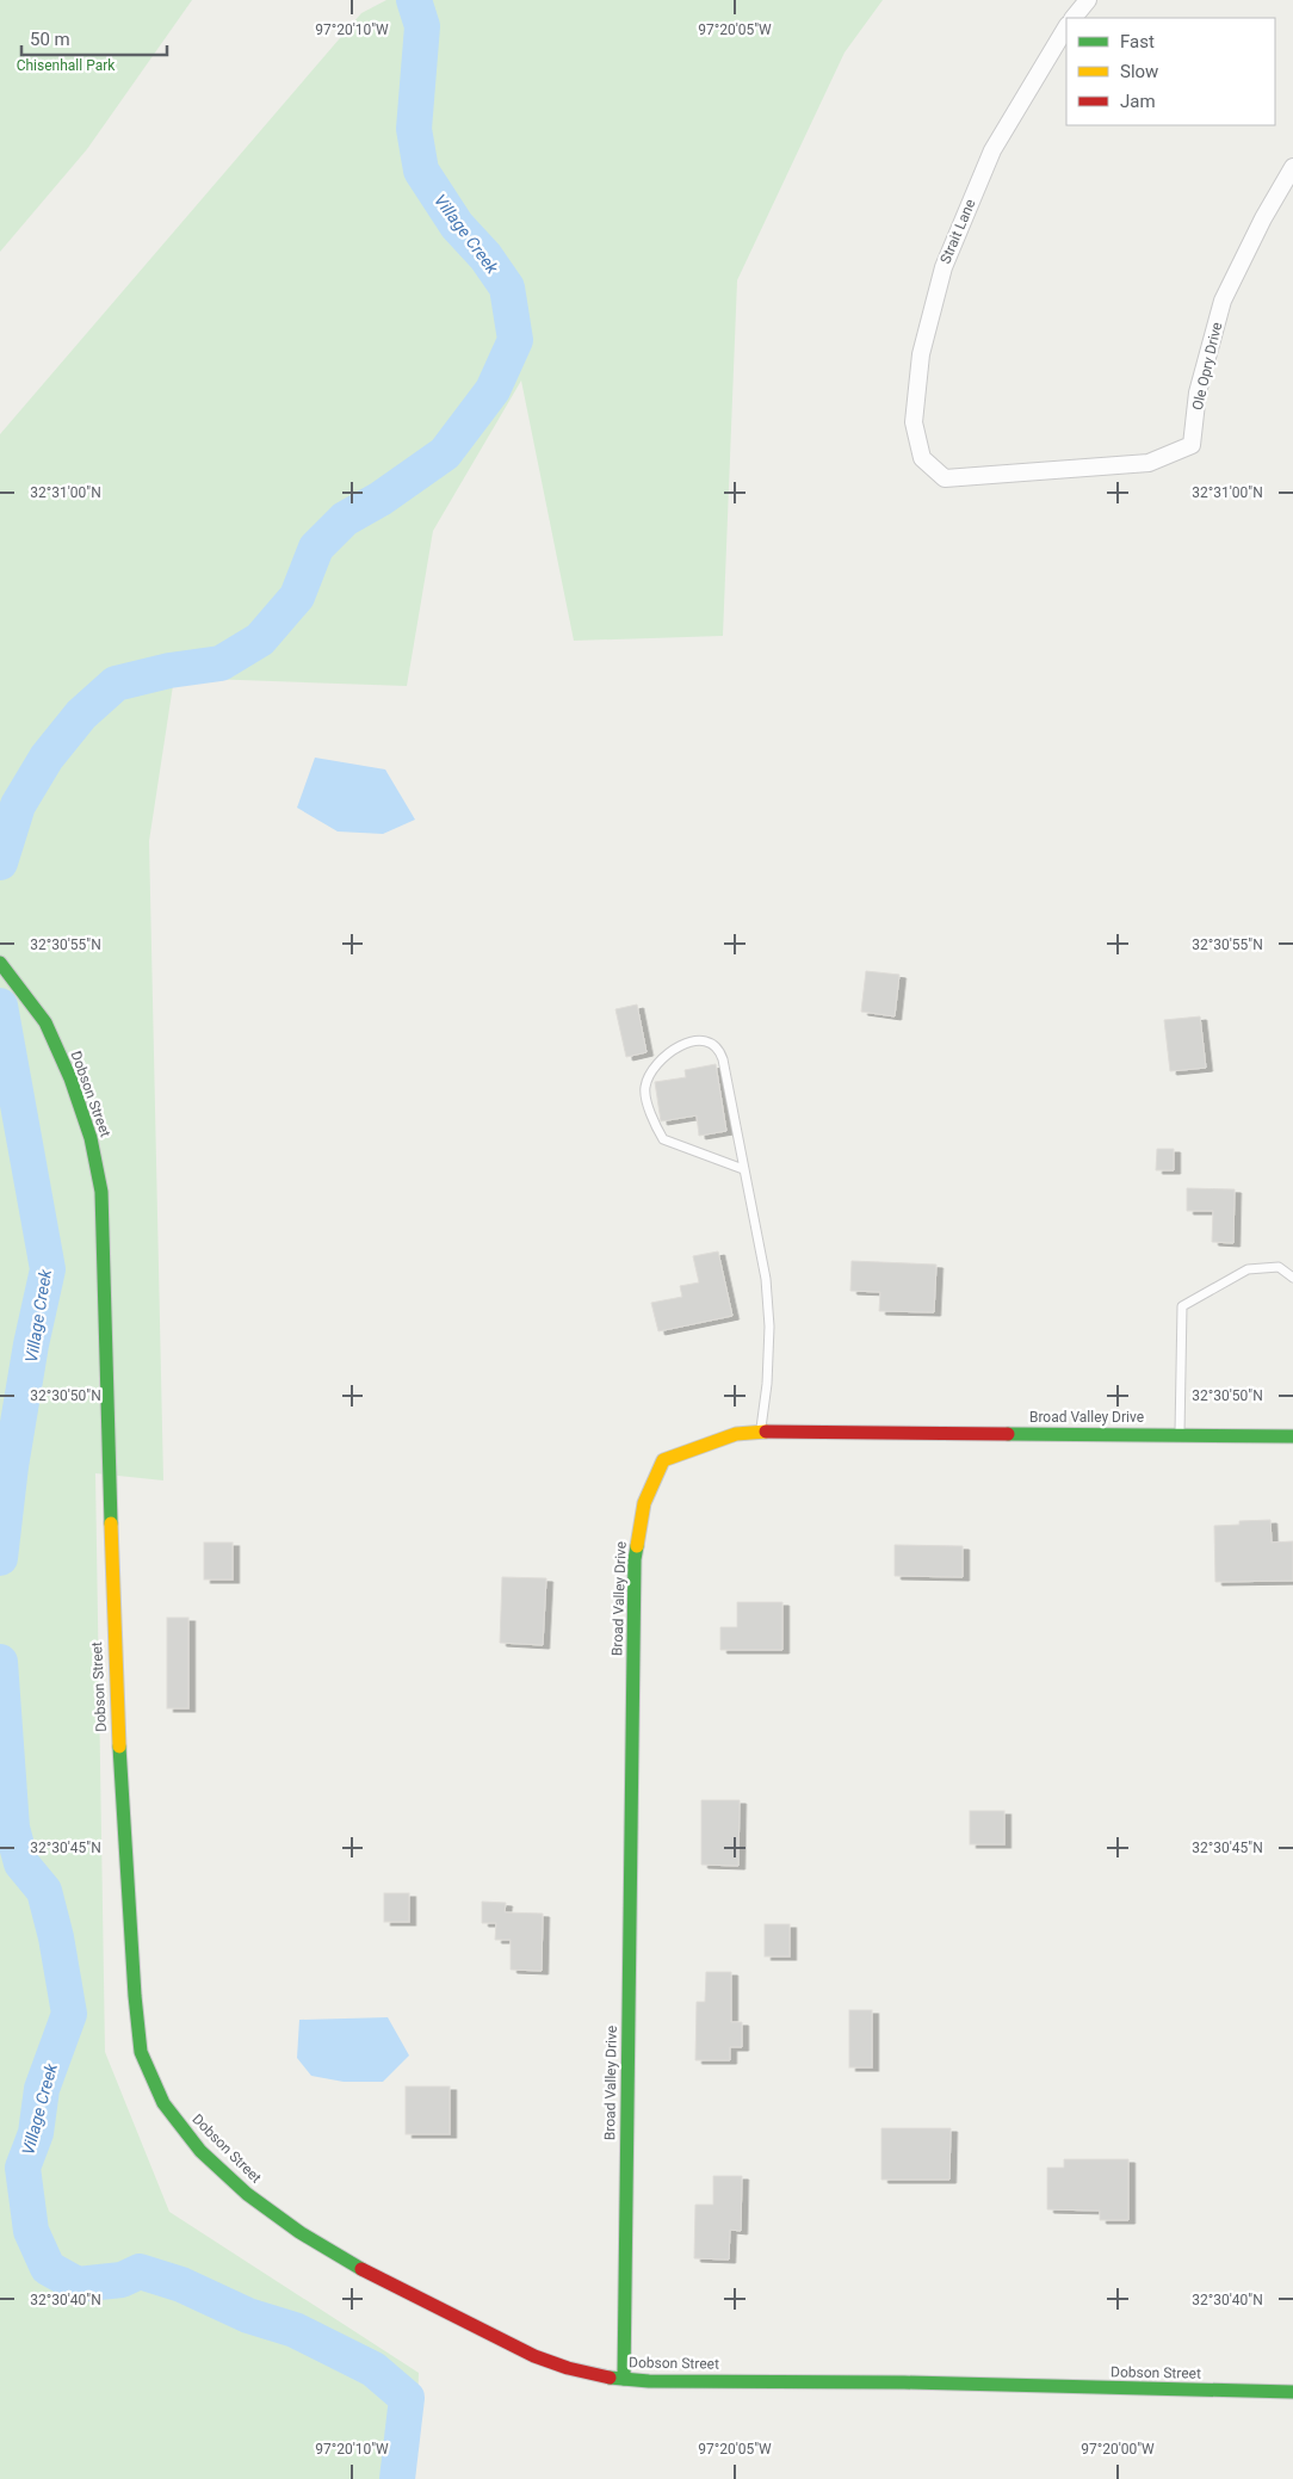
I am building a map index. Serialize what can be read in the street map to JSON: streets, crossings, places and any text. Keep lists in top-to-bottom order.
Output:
{
  "streets": {
    "street": [
      "Strait Lane",
      "Ole Opry Drive",
      "Dobson Street",
      "Broad Valley Drive"
    ]
  },
  "crossings": [
    ["Strait Lane", "Ole Opry Drive"],
    ["Dobson Street", "Broad Valley Drive"]
  ],
  "water": ["Village Creek"],
  "parks": ["Chisenhall Park"],
  "legend": ["Fast", "Slow", "Jam"],
  "scale_bar": "50 m",
  "coordinates": [
    "97°20'10\"W",
    "97°20'05\"W",
    "32°31'00\"N",
    "32°30'55\"N",
    "32°30'50\"N",
    "32°30'45\"N",
    "32°30'40\"N",
    "97°20'00\"W"
  ]
}
